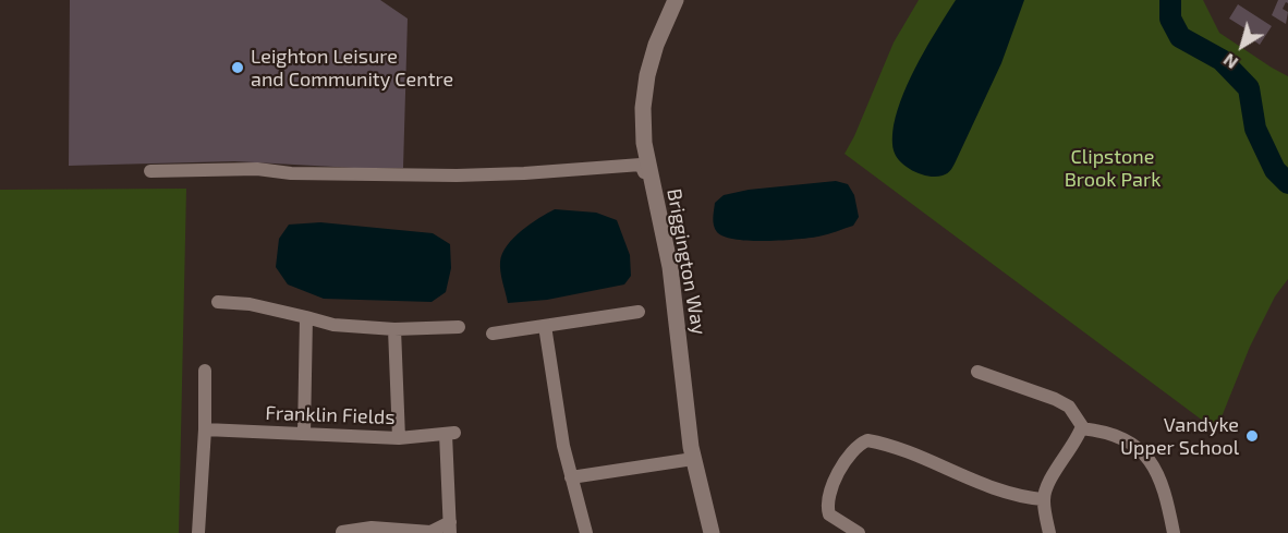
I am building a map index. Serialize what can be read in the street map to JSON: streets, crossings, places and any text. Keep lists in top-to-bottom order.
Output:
{
  "streets": {
    "street": ["Briggington Way", "Franklin Fields"]
  },
  "parks": ["Clipstone Brook Park"],
  "places": ["Leighton Leisure and Community Centre", "Vandyke Upper School"],
  "north": "bottom left"
}
